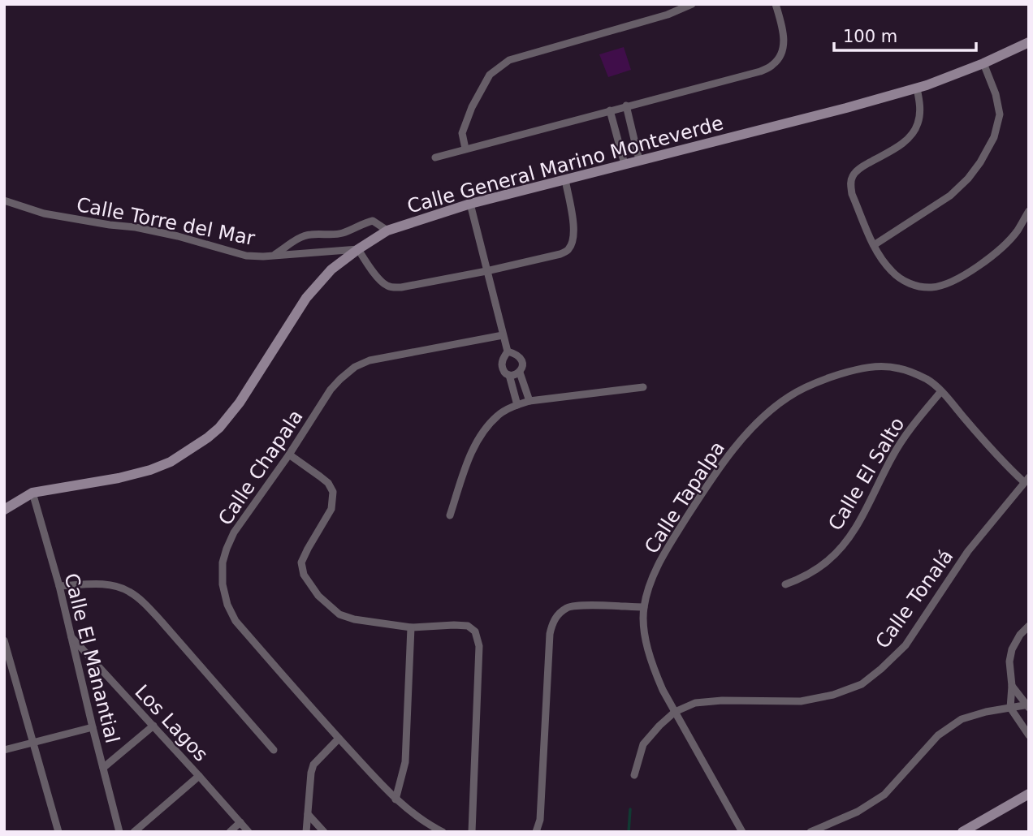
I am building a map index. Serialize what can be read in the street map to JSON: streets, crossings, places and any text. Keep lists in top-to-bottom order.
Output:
{
  "streets": {
    "street": [
      "Calle General Marino Monteverde",
      "Calle Torre del Mar",
      "Calle Chapala",
      "Calle El Salto",
      "Calle Tapalpa",
      "Calle Tonalá",
      "Calle El Manantial",
      "Los Lagos"
    ]
  },
  "crossings": [
    ["Calle General Marino Monteverde", "Calle Torre del Mar"],
    ["Calle General Marino Monteverde", "Calle El Manantial"],
    ["Calle El Salto", "Calle Tapalpa"],
    ["Calle Tapalpa", "Calle Tonalá"],
    ["Calle El Manantial", "Los Lagos"]
  ],
  "scale_bar": "100 m"
}
